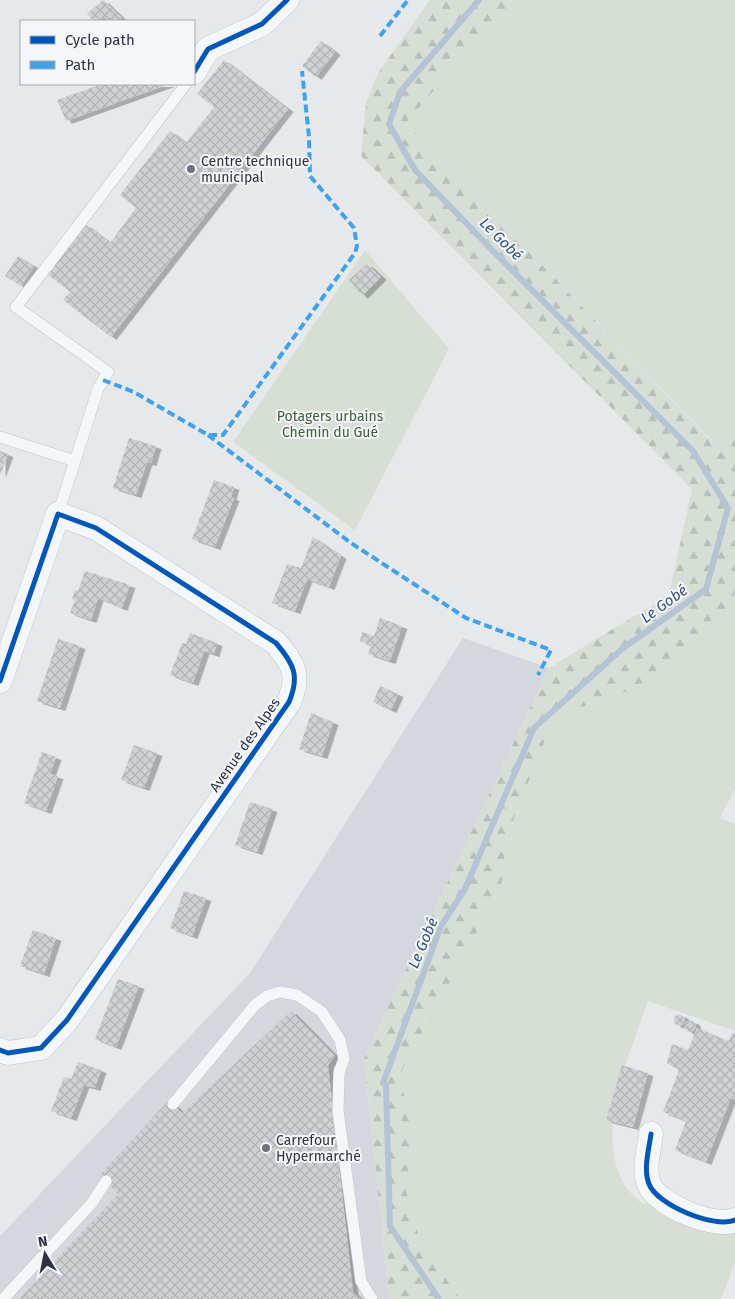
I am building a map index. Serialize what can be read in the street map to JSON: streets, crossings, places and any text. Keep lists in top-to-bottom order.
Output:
{
  "streets": {
    "street": ["Avenue des Alpes"]
  },
  "water": ["Le Gobé"],
  "parks": ["Potagers urbains Chemin du Gué"],
  "places": ["Centre technique municipal", "Carrefour Hypermarché"],
  "legend": ["Cycle path", "Path"],
  "north": "top"
}
